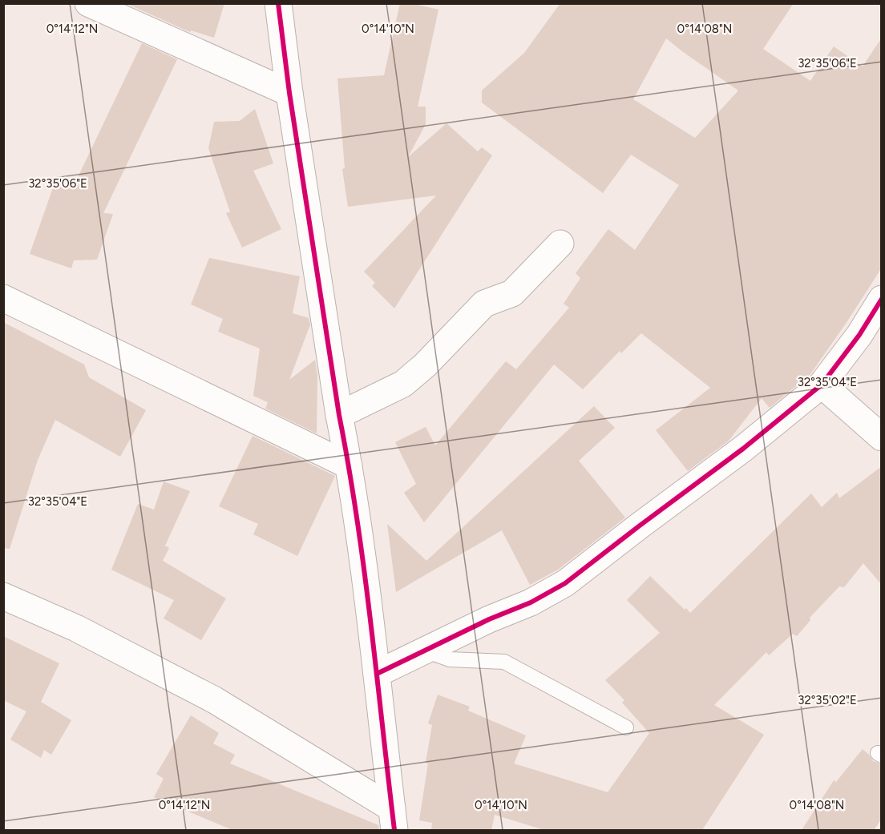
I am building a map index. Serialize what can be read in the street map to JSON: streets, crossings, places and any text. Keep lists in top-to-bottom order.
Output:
{
  "coordinates": [
    "0°14'12\"N",
    "0°14'10\"N",
    "0°14'08\"N",
    "32°35'06\"E",
    "32°35'04\"E",
    "32°35'02\"E"
  ]
}
